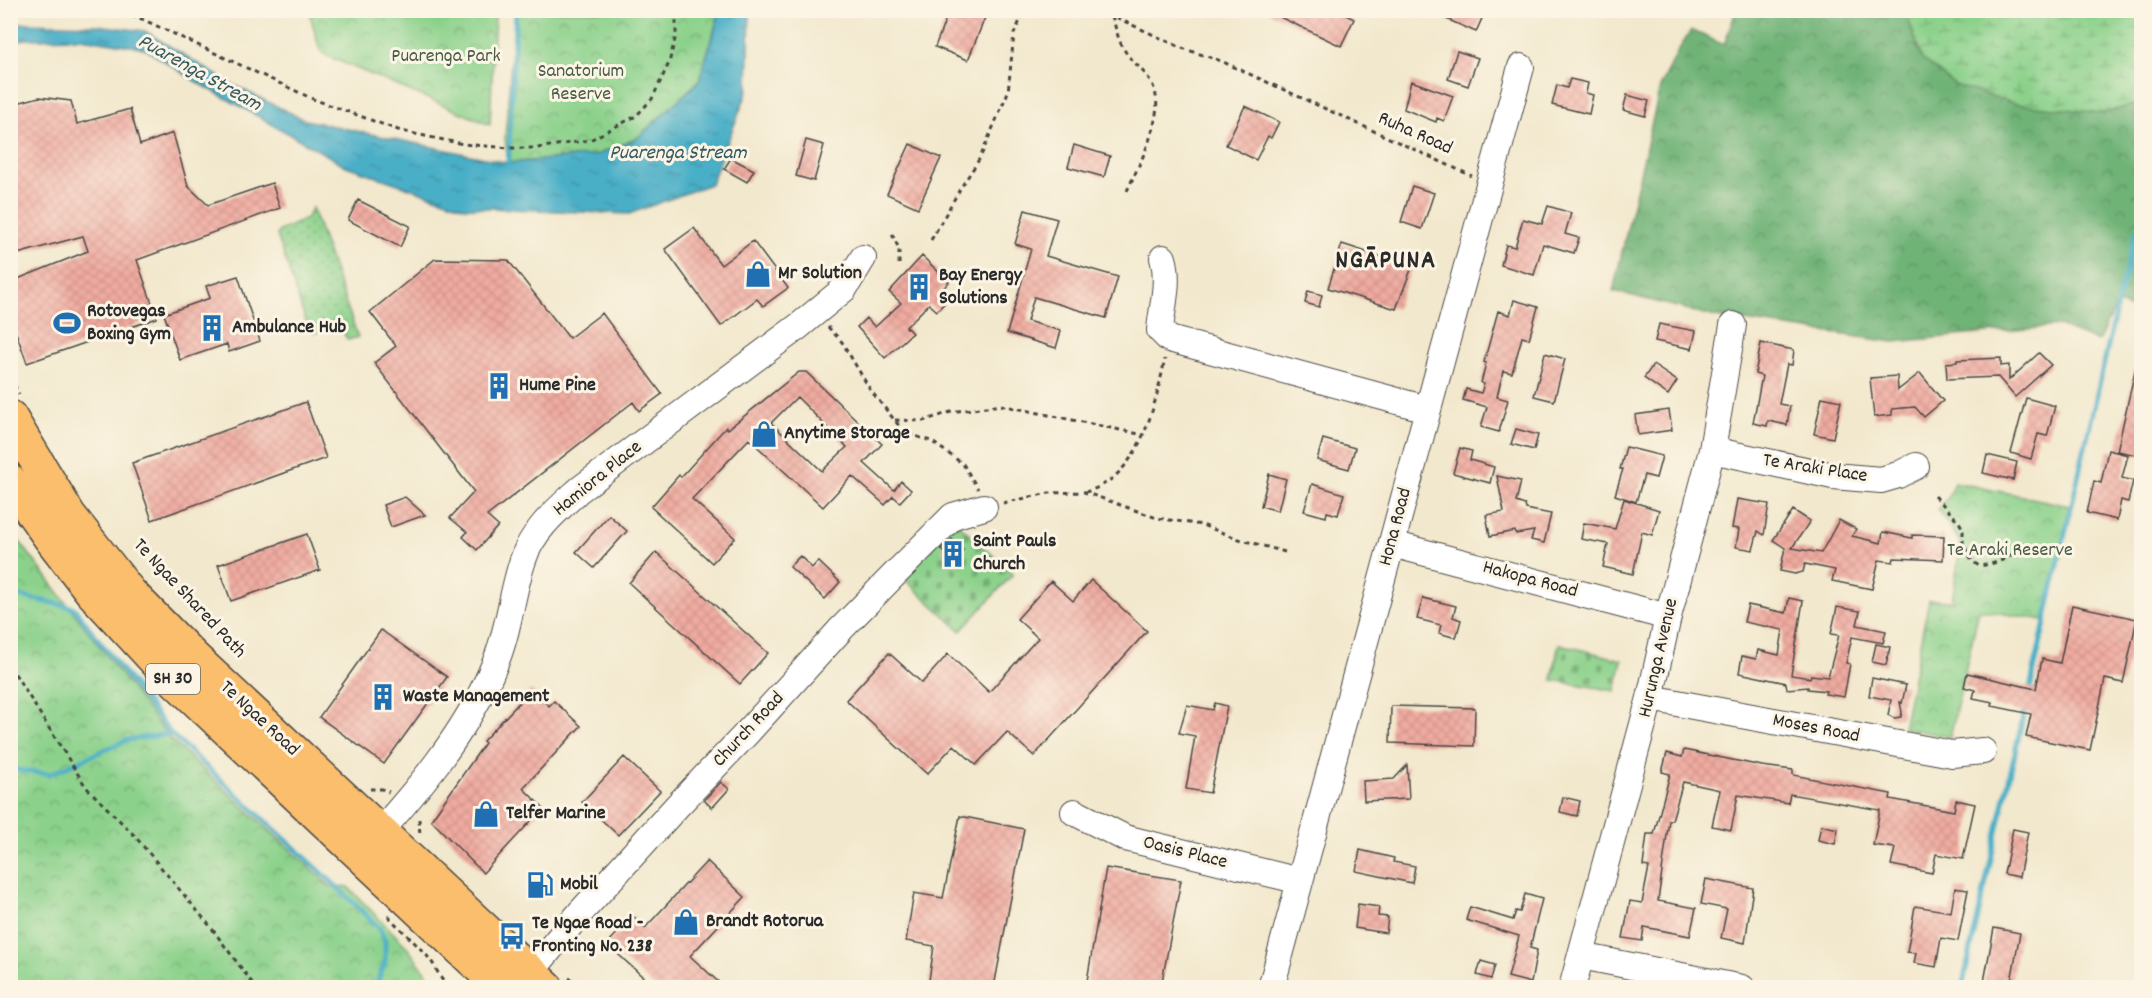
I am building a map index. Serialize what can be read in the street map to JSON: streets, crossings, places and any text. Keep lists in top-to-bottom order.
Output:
{
  "streets": {
    "highway": ["SH 30", "Te Ngae Road"],
    "street": [
      "Te Araki Place",
      "Hamiora Place",
      "Hona Road",
      "Hakopa Road",
      "Hurunga Avenue",
      "Moses Road",
      "Church Road",
      "Oasis Place"
    ],
    "path": ["Ruha Road"]
  },
  "crossings": [
    ["Ruha Road", "Hona Road"],
    ["Te Araki Place", "Hurunga Avenue"],
    ["Hamiora Place", "Te Ngae Road"],
    ["Hona Road", "Hakopa Road"],
    ["Hona Road", "Oasis Place"],
    ["Hakopa Road", "Hurunga Avenue"],
    ["Hurunga Avenue", "Moses Road"],
    ["Te Ngae Road", "Church Road"]
  ],
  "districts": ["NGĀPUNA"],
  "water": ["Puarenga Stream"],
  "parks": ["Puarenga Park", "Sanatorium Reserve", "Te Araki Reserve"],
  "places": {
    "shop": [
      "Mr Solution",
      "Anytime Storage",
      "Telfer Marine",
      "Brandt Rotorua"
    ],
    "building": [
      "Bay Energy Solutions",
      "Ambulance Hub",
      "Hume Pine",
      "Saint Pauls Church",
      "Waste Management"
    ],
    "sports": ["Rotovegas Boxing Gym"],
    "fuel station": ["Mobil"],
    "bus stop": ["Te Ngae Road - Fronting No. 238"]
  }
}
